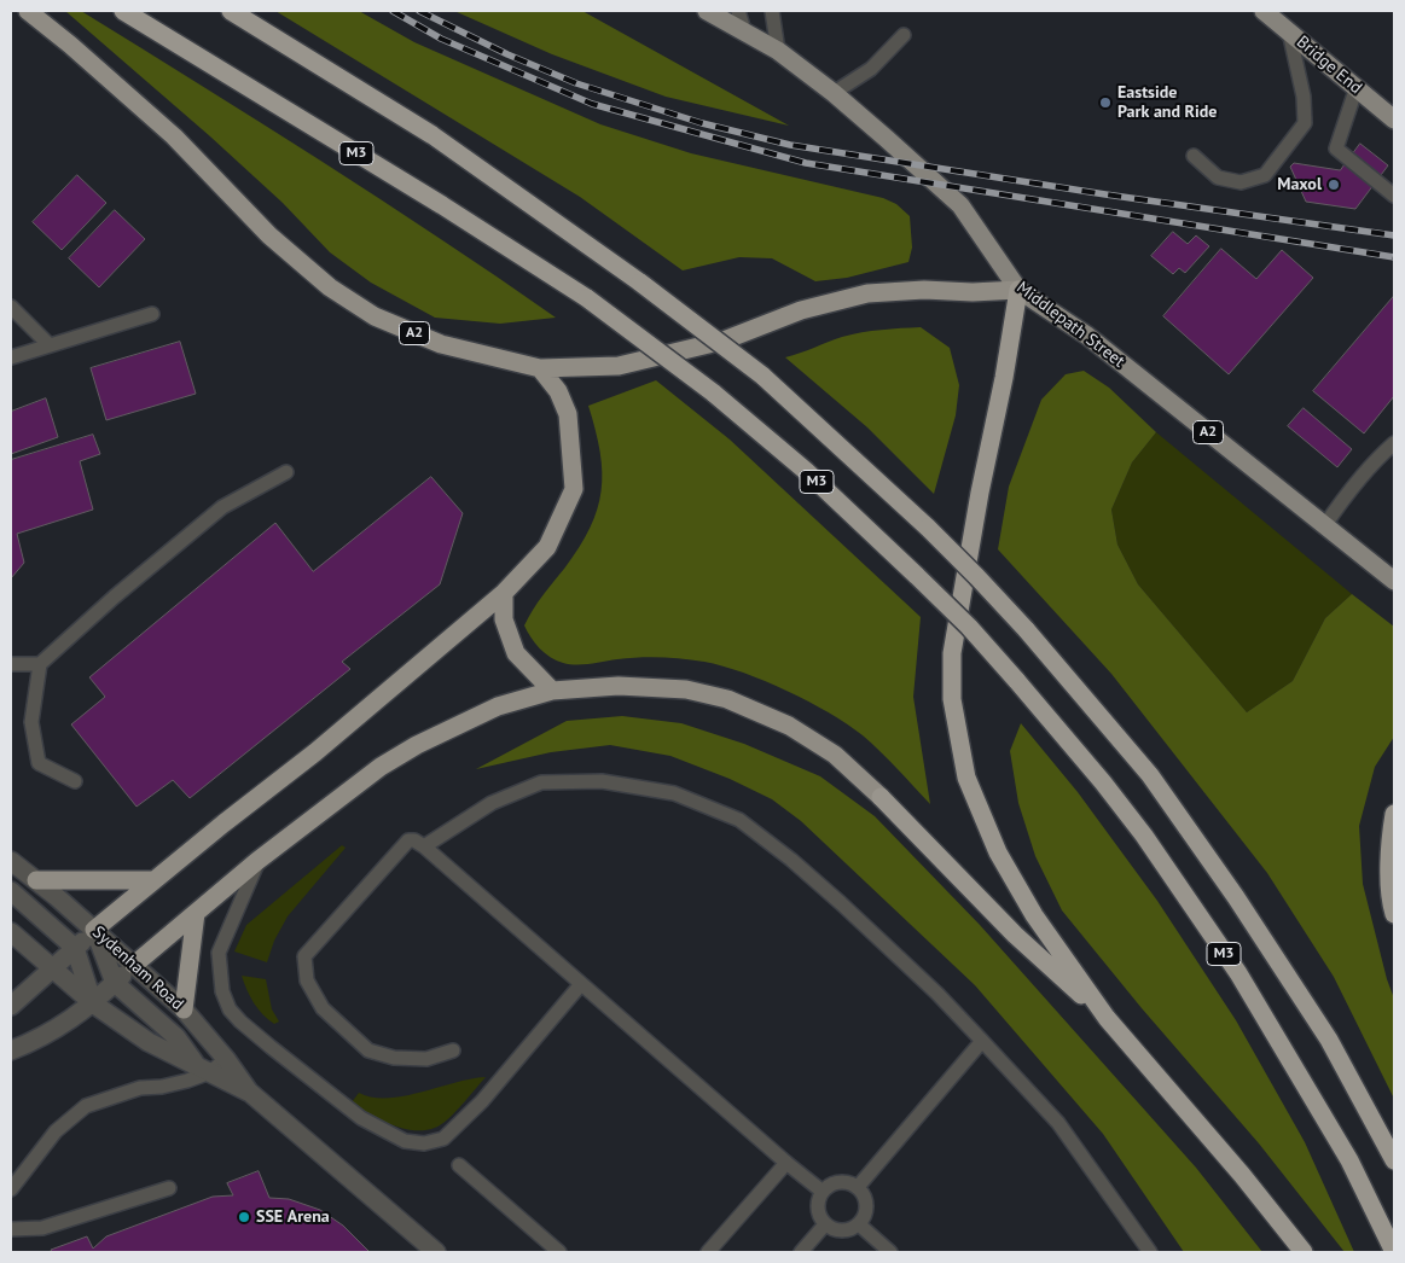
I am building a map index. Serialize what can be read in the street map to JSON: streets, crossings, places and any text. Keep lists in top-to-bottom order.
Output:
{
  "streets": {
    "highway": ["M3", "A2"],
    "main road": ["Bridge End", "Middlepath Street"],
    "street": ["Sydenham Road"]
  },
  "crossings": [
    ["Middlepath Street", "A2"]
  ],
  "places": ["Eastside Park and Ride", "Maxol", "SSE Arena"]
}
